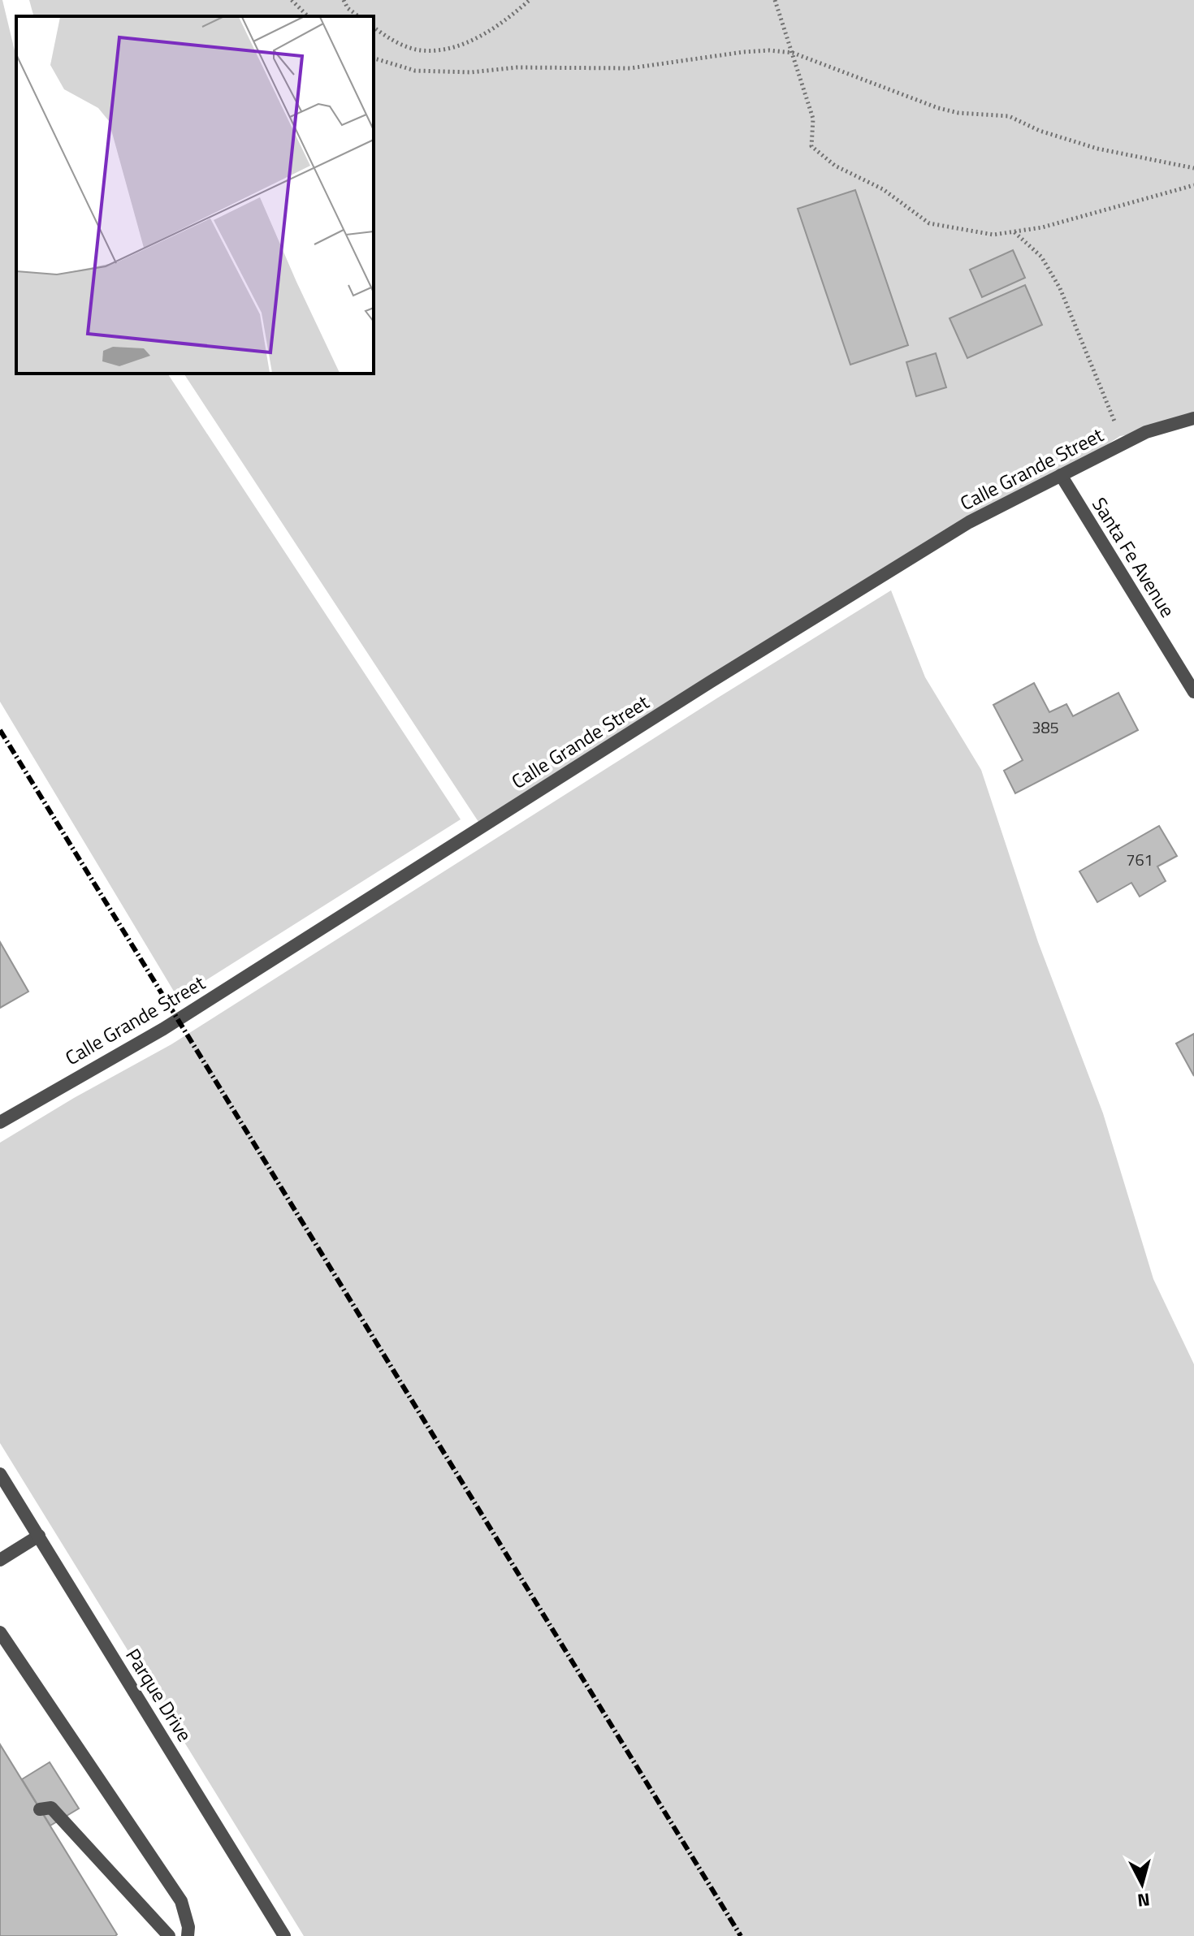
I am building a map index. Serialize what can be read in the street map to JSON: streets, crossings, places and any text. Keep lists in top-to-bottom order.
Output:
{
  "streets": {
    "street": ["Calle Grande Street", "Santa Fe Avenue", "Parque Drive"]
  },
  "crossings": [
    ["Calle Grande Street", "Santa Fe Avenue"]
  ],
  "house_numbers": ["385", "761"],
  "north": "bottom"
}
